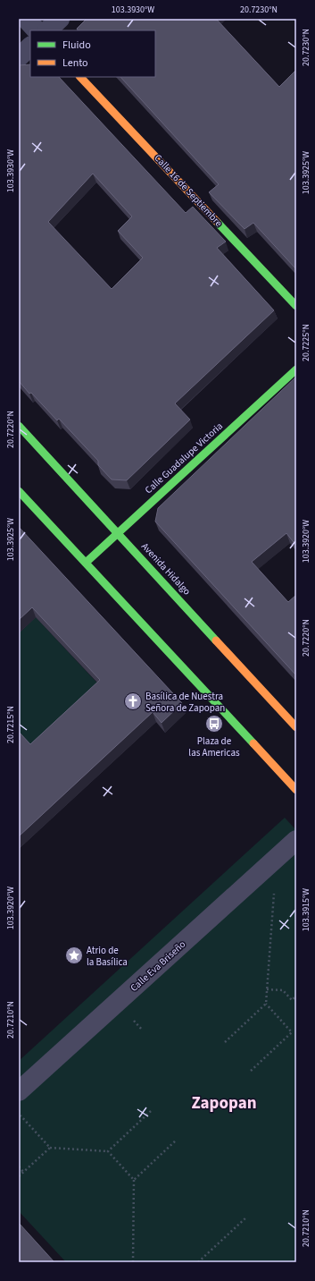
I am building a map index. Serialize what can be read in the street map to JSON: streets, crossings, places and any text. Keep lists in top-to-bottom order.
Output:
{
  "streets": {
    "main road": ["Calle 16 de Septiembre", "Calle Guadalupe Victoria", "Avenida Hidalgo"],
    "street": ["Calle Eva Briseño"]
  },
  "crossings": [
    ["Calle Guadalupe Victoria", "Avenida Hidalgo"]
  ],
  "districts": ["Zapopan"],
  "places": {
    "church": ["Basílica de Nuestra Señora de Zapopan"],
    "bus stop": ["Plaza de las Americas"],
    "place": ["Atrio de la Basílica"]
  },
  "legend": ["Fluido", "Lento"],
  "coordinates": [
    "103.3930°W",
    "20.7230°N",
    "103.3925°W",
    "20.7225°N",
    "20.7220°N",
    "103.3920°W",
    "20.7215°N",
    "103.3915°W",
    "20.7210°N"
  ]
}
